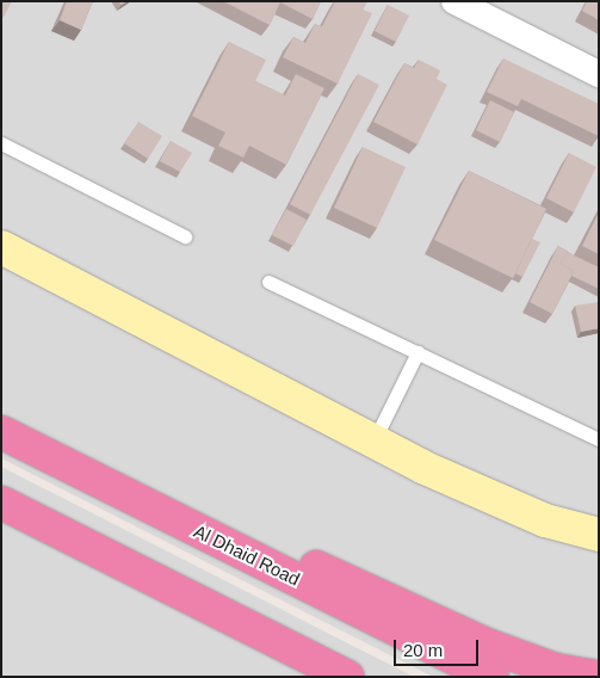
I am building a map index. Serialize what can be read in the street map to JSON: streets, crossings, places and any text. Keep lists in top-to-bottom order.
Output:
{
  "streets": {
    "highway": ["Al Dhaid Road"]
  },
  "scale_bar": "20 m"
}
